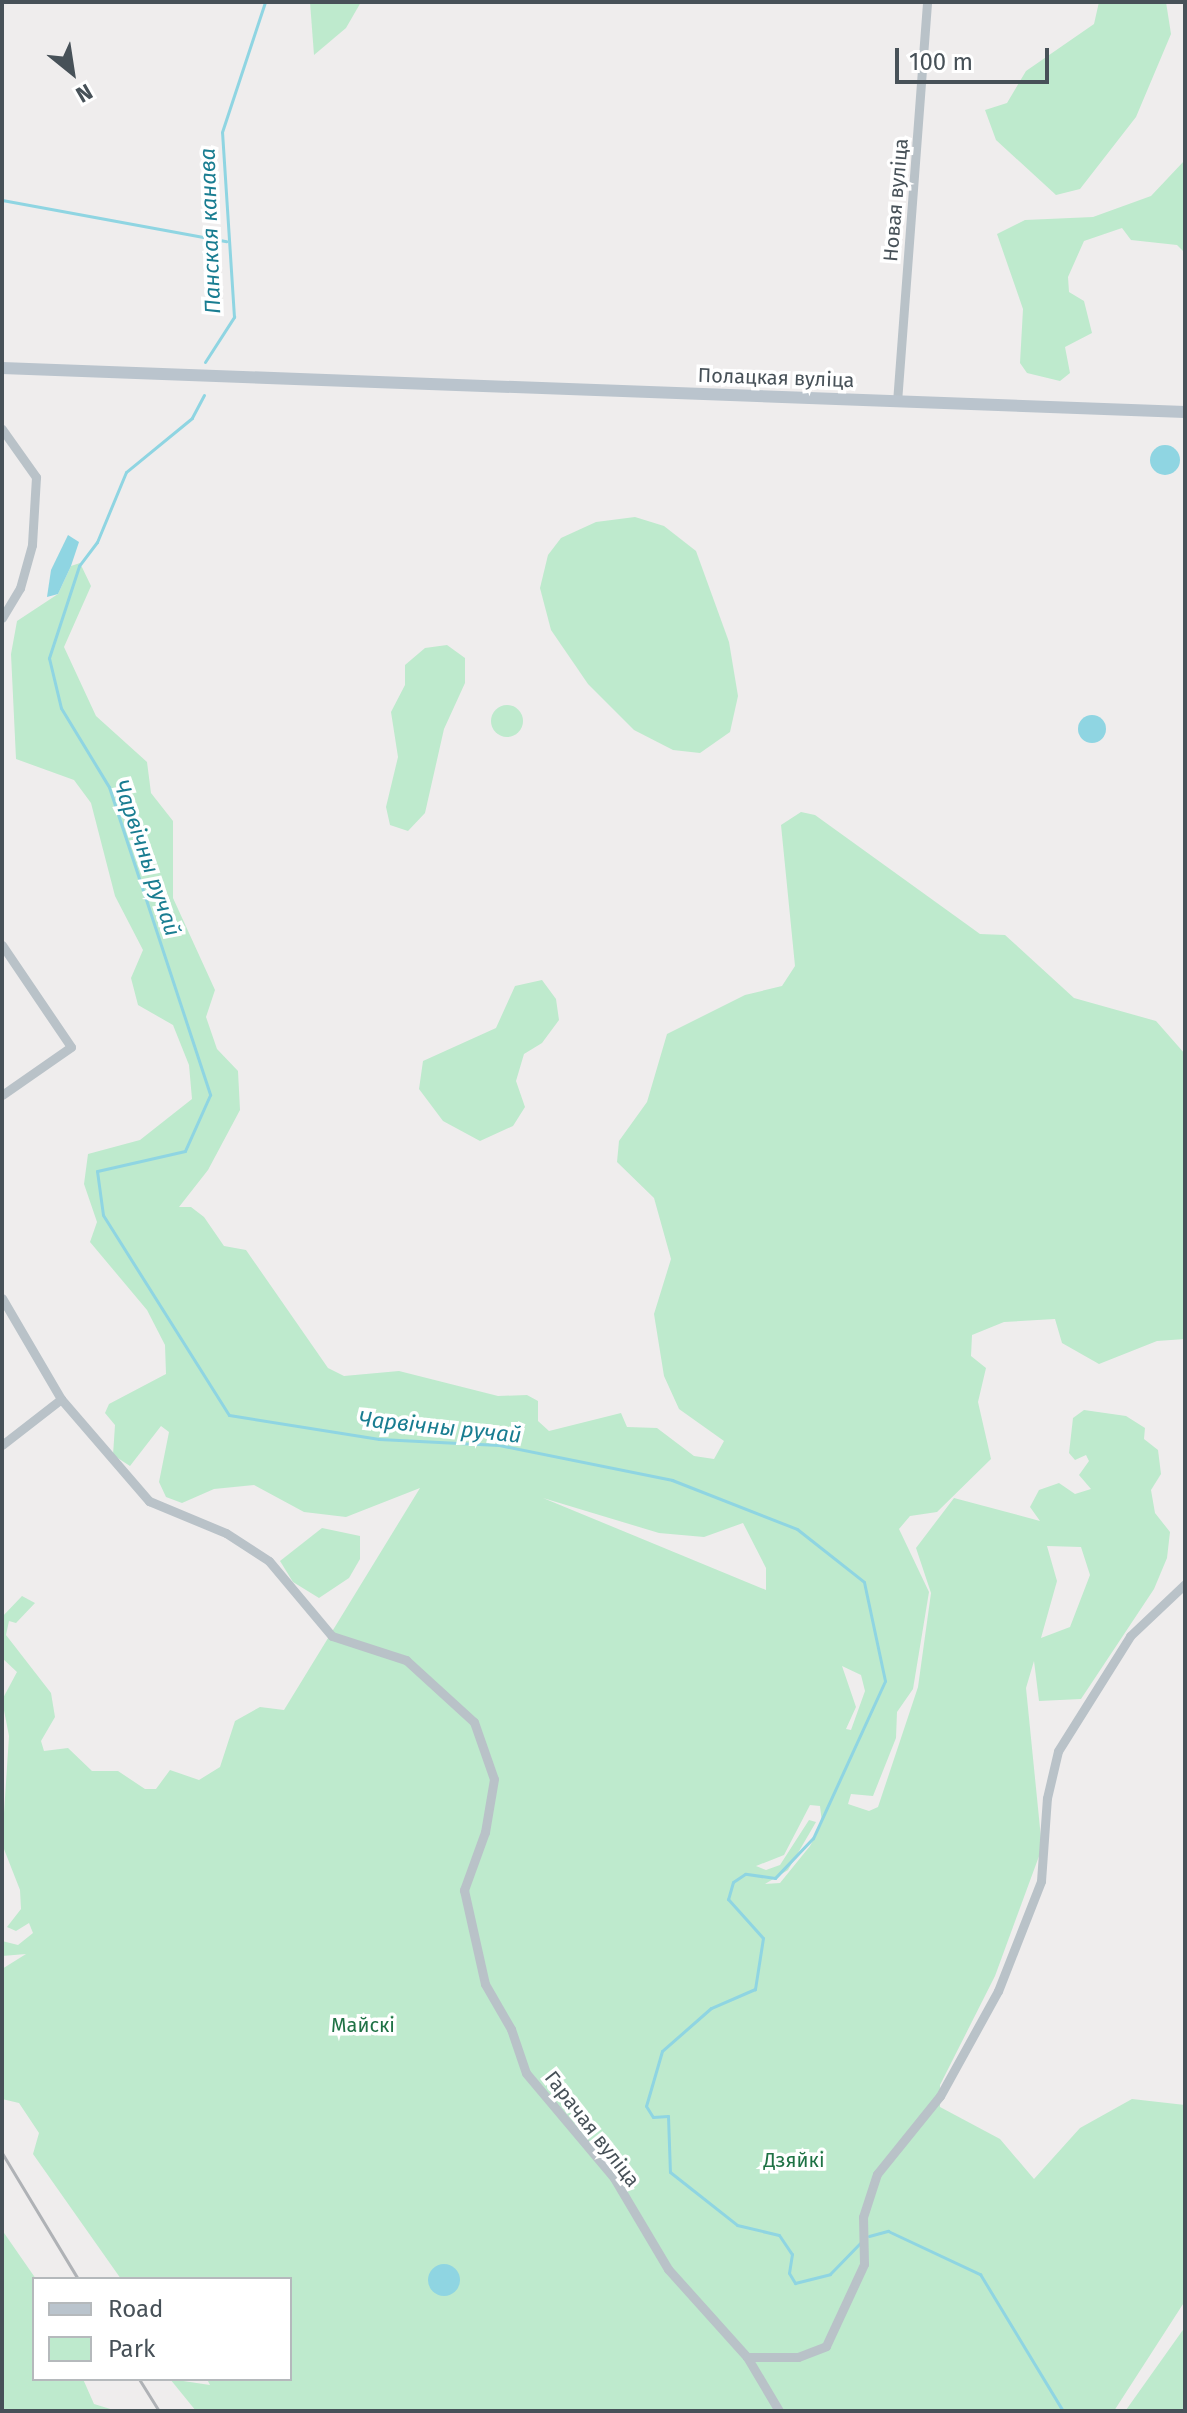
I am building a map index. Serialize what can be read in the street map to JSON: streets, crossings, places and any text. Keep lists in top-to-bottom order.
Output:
{
  "streets": {
    "main road": ["Полацкая вуліца"],
    "street": ["Новая вуліца", "Гарачая вуліца"]
  },
  "crossings": [
    ["Новая вуліца", "Полацкая вуліца"]
  ],
  "water": ["Панская канава", "Чарвічны ручай"],
  "parks": ["Майскі", "Дзяйкі"],
  "legend": ["Road", "Park"],
  "scale_bar": "100 m",
  "north": "bottom right"
}
